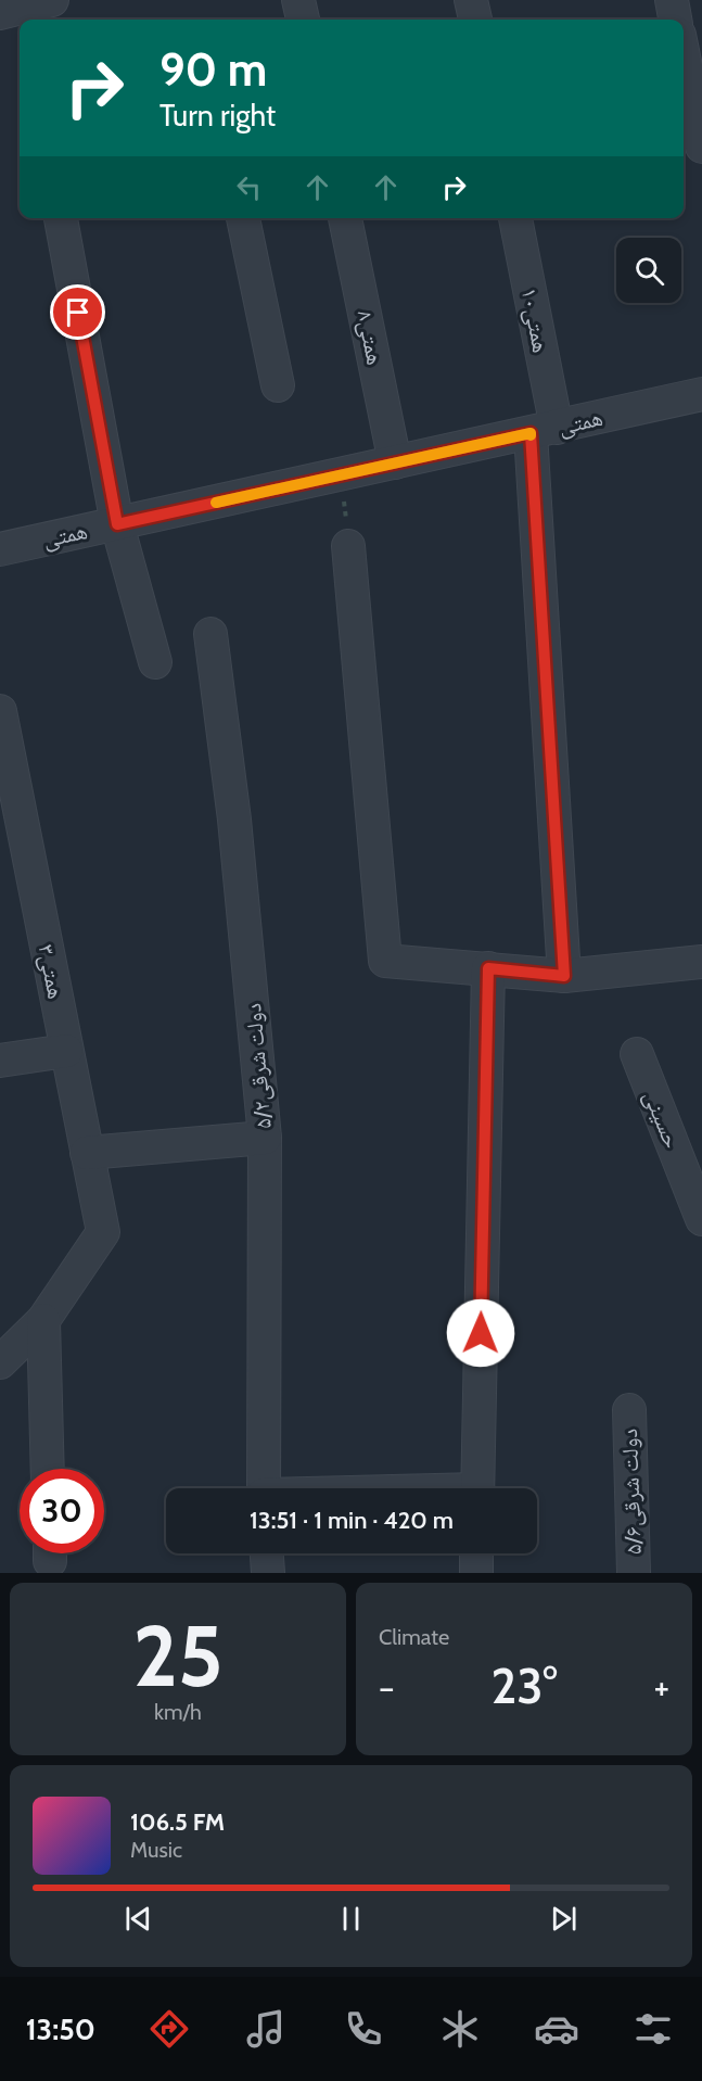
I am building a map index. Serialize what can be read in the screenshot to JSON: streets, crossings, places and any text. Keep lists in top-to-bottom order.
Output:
{
  "streets": {
    "street": [
      "۱۰همتی",
      "همتی۸",
      "همتی",
      "۳همتی",
      "۵/۲دولت شرقی",
      "حسینی",
      "۵/۶دولت شرقی"
    ]
  },
  "crossings": [
    ["۱۰همتی", "همتی"],
    ["همتی۸", "همتی"]
  ],
  "page": {
    "turn": ["90 m", "Turn right"],
    "limit": "30",
    "trip": "13:51 · 1 min · 420 m",
    "tile": [
      ["25", "km/h"],
      "Climate"
    ],
    "heat": ["−", "23°", "+"],
    "song": ["106.5 FM", "Music"],
    "tabs": "13:50"
  }
}
